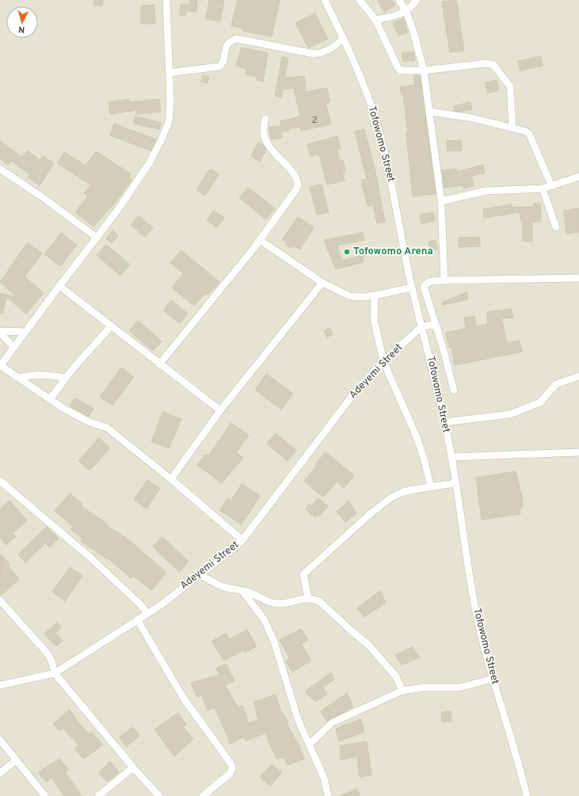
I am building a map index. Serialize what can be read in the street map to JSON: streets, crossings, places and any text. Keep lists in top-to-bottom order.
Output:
{
  "streets": {
    "street": ["Tofowomo Street", "Adeyemi Street"]
  },
  "crossings": [
    ["Tofowomo Street", "Adeyemi Street"]
  ],
  "places": ["Tofowomo Arena"],
  "house_numbers": ["2"],
  "north": "bottom"
}
